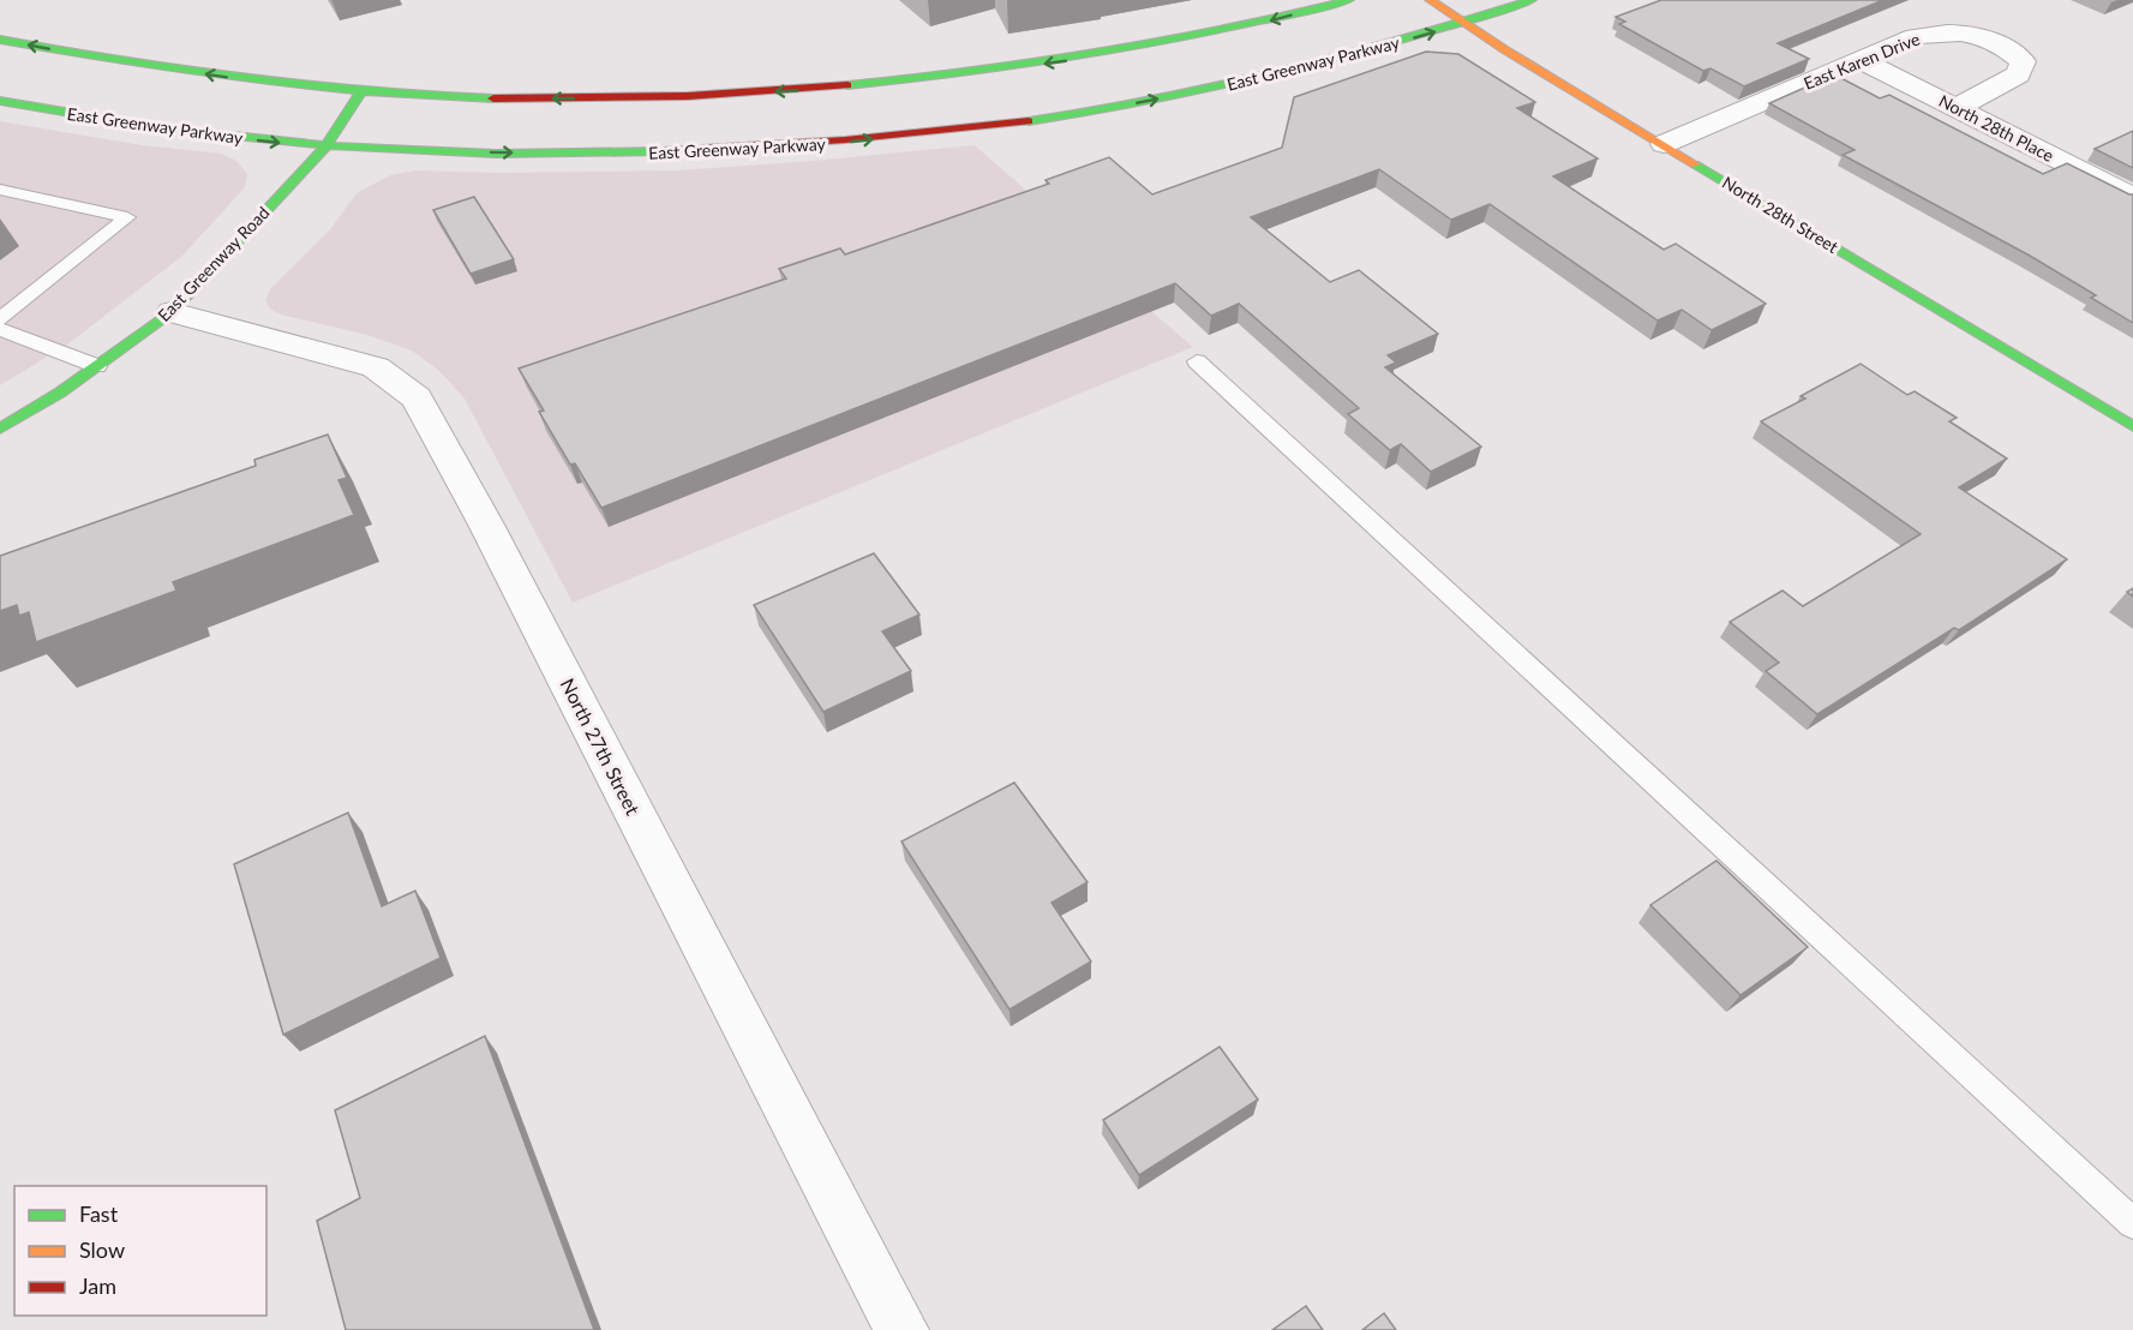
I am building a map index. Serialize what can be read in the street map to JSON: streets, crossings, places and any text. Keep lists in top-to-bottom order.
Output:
{
  "streets": {
    "main road": ["East Greenway Parkway", "North 28th Street", "East Greenway Road"],
    "street": ["East Karen Drive", "North 28th Place", "North 27th Street"]
  },
  "crossings": [
    ["East Karen Drive", "North 28th Place"],
    ["East Karen Drive", "North 28th Street"],
    ["East Greenway Parkway", "North 28th Street"],
    ["East Greenway Parkway", "East Greenway Road"],
    ["East Greenway Road", "North 27th Street"]
  ],
  "legend": ["Fast", "Slow", "Jam"]
}
